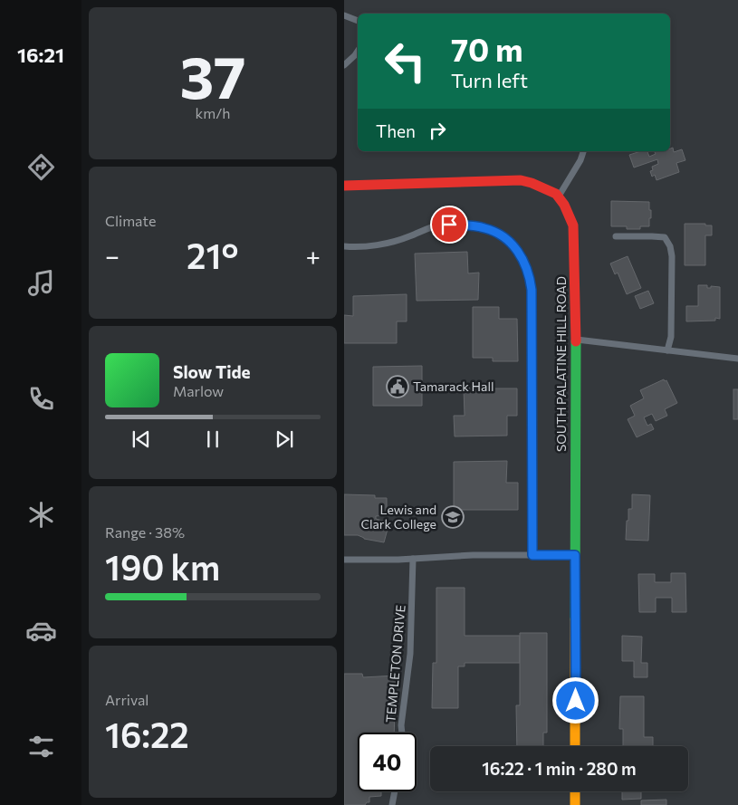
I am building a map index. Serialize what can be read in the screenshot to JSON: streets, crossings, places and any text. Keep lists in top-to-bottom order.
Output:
{
  "streets": {
    "street": ["SOUTH PALATINE HILL ROAD"],
    "lane": ["TEMPLETON DRIVE"]
  },
  "places": {
    "public building": ["Tamarack Hall"],
    "school or university": ["Lewis and Clark College"]
  },
  "page": {
    "tabs": "16:21",
    "tile": [
      ["37", "km/h"],
      "Climate",
      ["Range · 38%", "190 km"],
      ["Arrival", "16:22"]
    ],
    "turn": ["70 m", "Turn left"],
    "then": "Then",
    "heat": ["−", "21°", "+"],
    "song": ["Slow Tide", "Marlow"],
    "limit": "40",
    "trip": "16:22 · 1 min · 280 m"
  }
}
